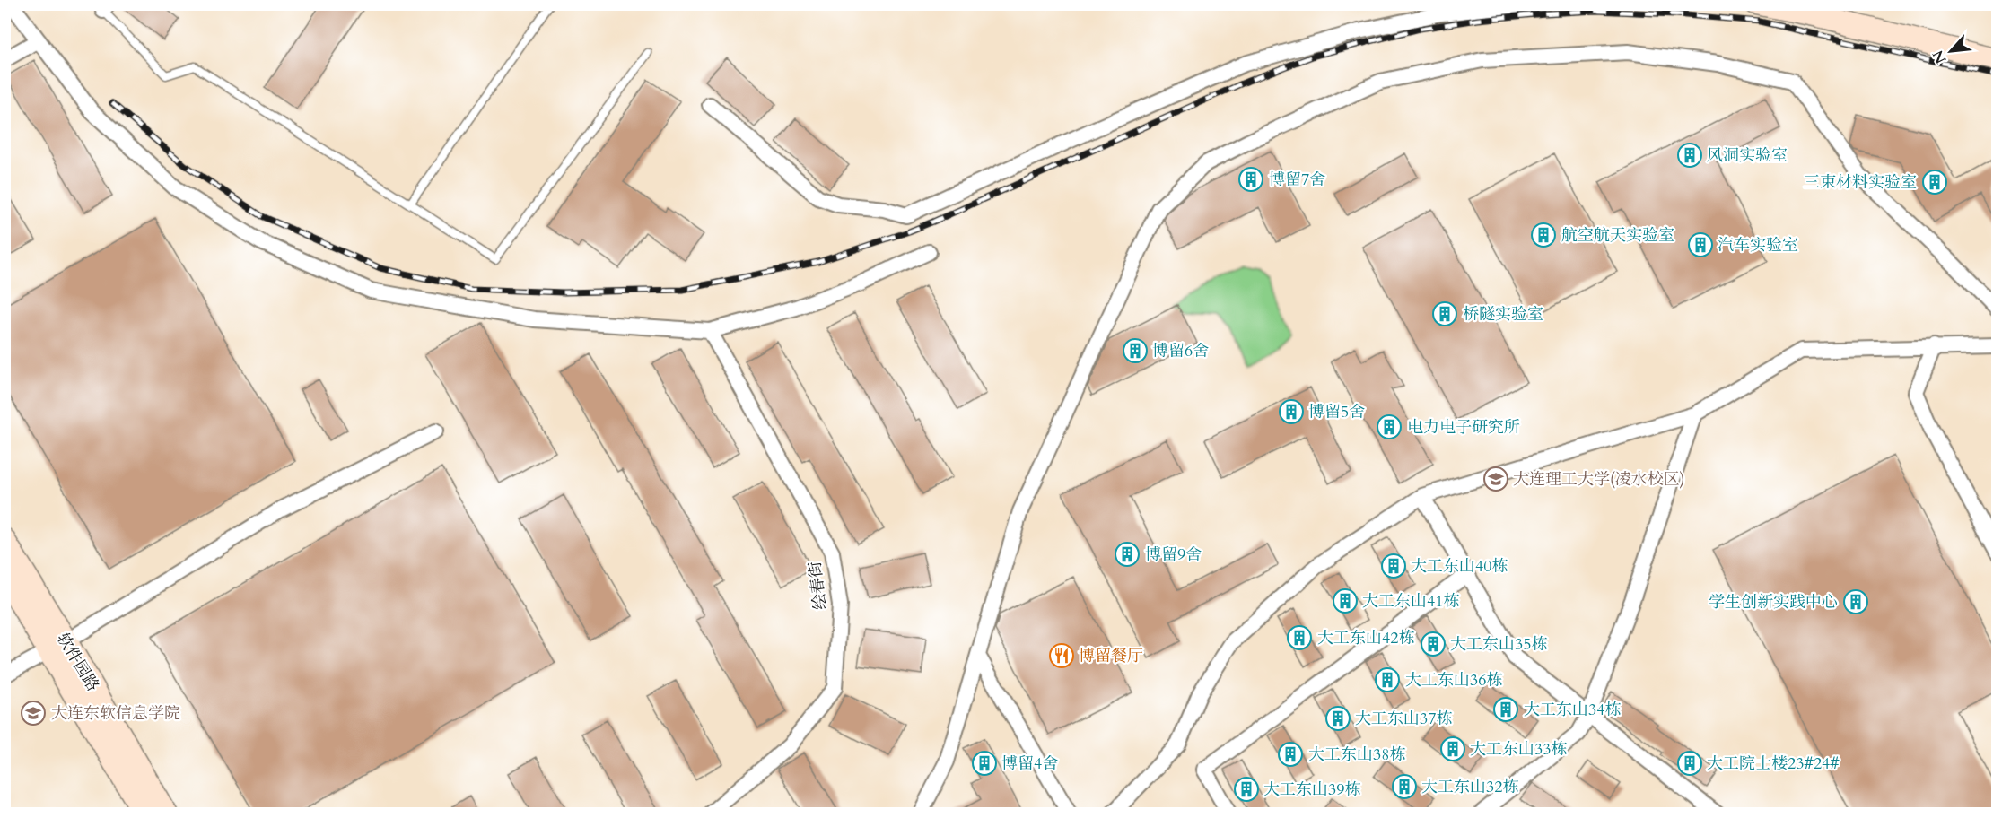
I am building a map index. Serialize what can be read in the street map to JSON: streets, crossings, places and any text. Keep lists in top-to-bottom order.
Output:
{
  "streets": {
    "main road": ["软件园路"],
    "street": ["绘春街"]
  },
  "places": {
    "building": [
      "风洞实验室",
      "博留7舍",
      "三束材料实验室",
      "航空航天实验室",
      "汽车实验室",
      "桥隧实验室",
      "博留6舍",
      "博留5舍",
      "电力电子研究所",
      "博留9舍",
      "大工东山40栋",
      "大工东山41栋",
      "学生创新实践中心",
      "大工东山42栋",
      "大工东山35栋",
      "大工东山36栋",
      "大工东山34栋",
      "大工东山37栋",
      "大工东山33栋",
      "大工东山38栋",
      "博留4舍",
      "大工院士楼23#24#",
      "大工东山32栋",
      "大工东山39栋"
    ],
    "school or university": ["大连理工大学(凌水校区)", "大连东软信息学院"],
    "restaurant": ["博留餐厅"]
  },
  "north": "bottom left"
}
